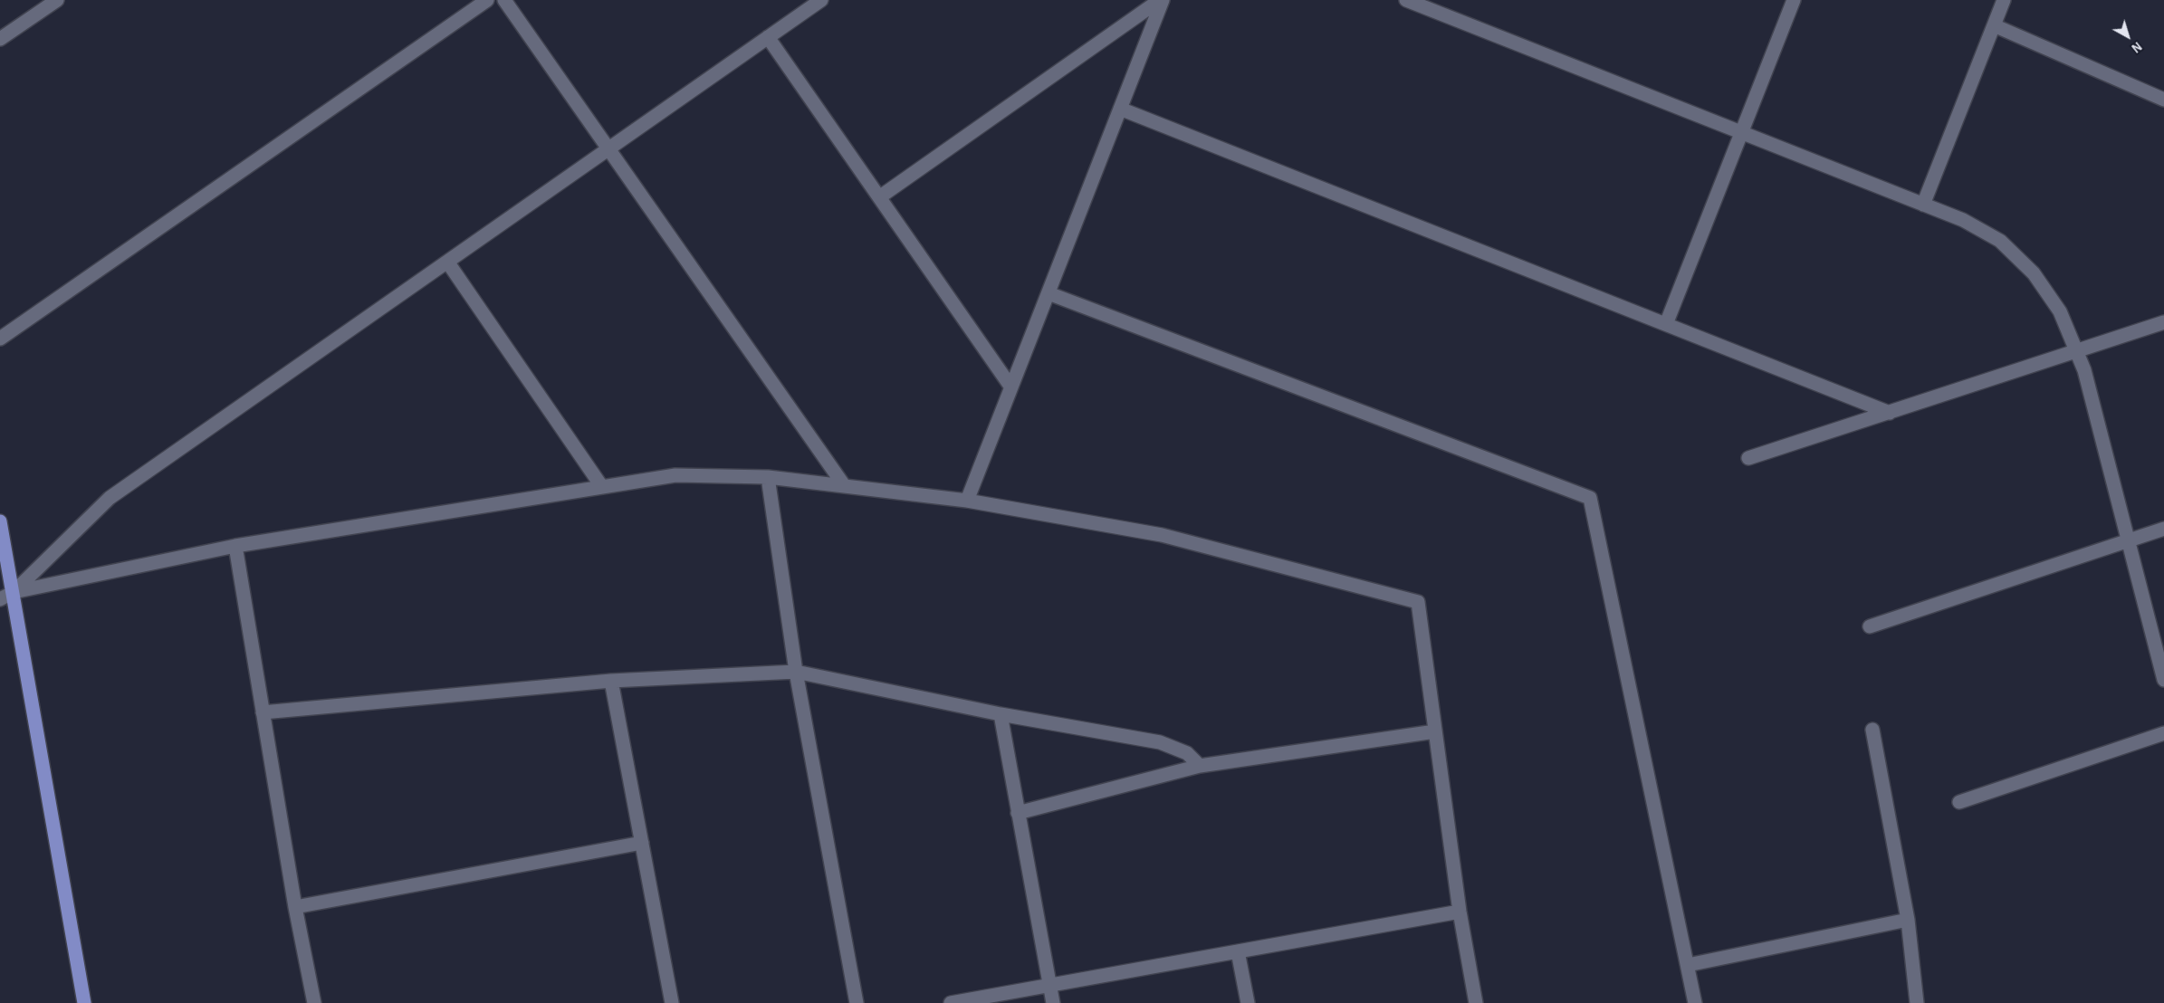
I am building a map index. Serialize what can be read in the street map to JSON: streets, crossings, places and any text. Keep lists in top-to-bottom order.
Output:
{
  "north": "bottom right"
}
